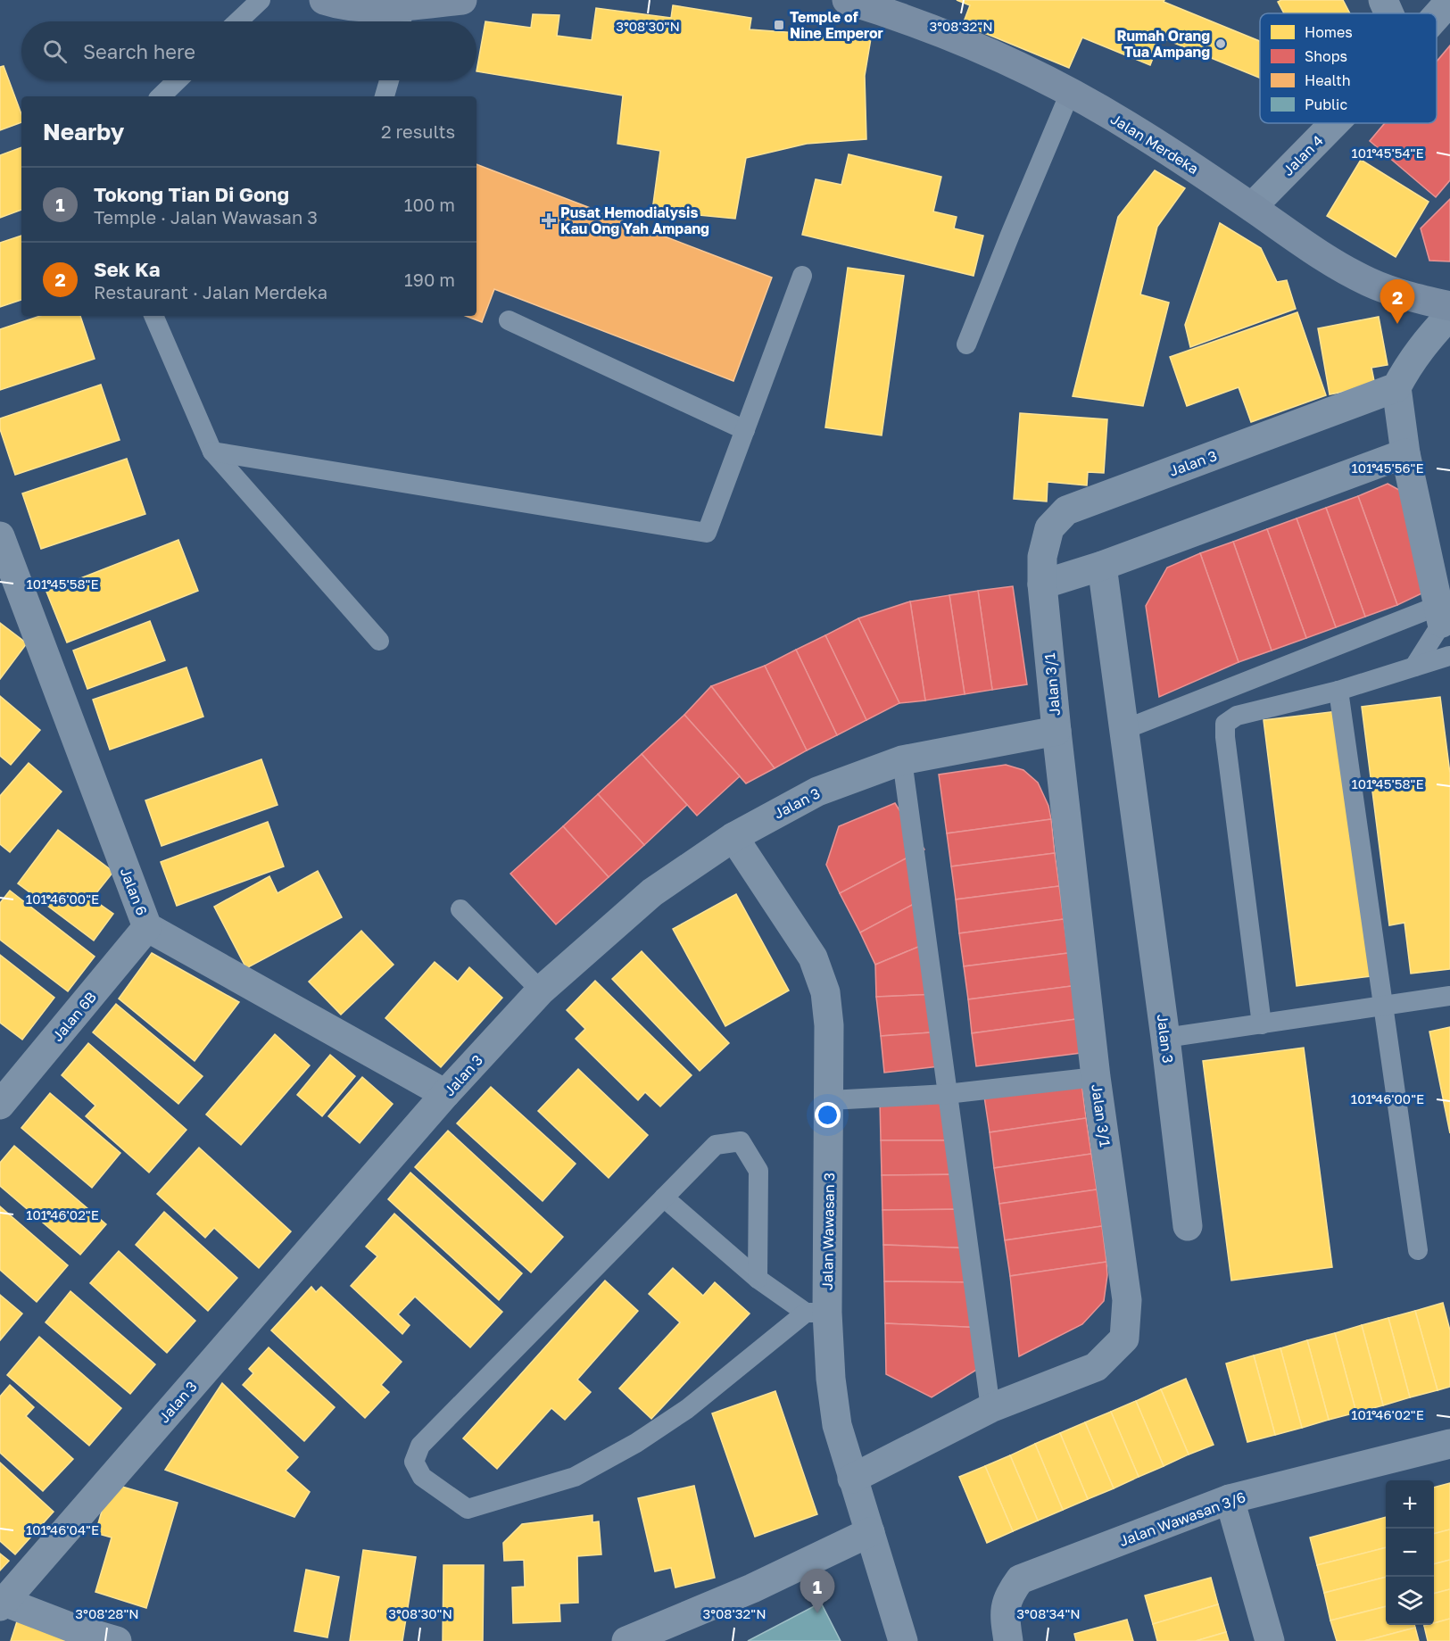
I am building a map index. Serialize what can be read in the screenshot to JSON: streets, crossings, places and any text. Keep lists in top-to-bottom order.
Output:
{
  "streets": {
    "street": [
      "Jalan Merdeka",
      "Jalan 4",
      "Jalan 3",
      "Jalan 3/1",
      "Jalan 6",
      "Jalan 6B",
      "Jalan Wawasan 3",
      "Jalan Wawasan 3/6"
    ]
  },
  "crossings": [
    ["Jalan Merdeka", "Jalan 4"],
    ["Jalan 3", "Jalan 3/1"],
    ["Jalan 3", "Jalan 6"],
    ["Jalan 3", "Jalan Wawasan 3"],
    ["Jalan 3/1", "Jalan Wawasan 3"],
    ["Jalan 6", "Jalan 6B"]
  ],
  "places": {
    "transit": ["Temple of Nine Emperor"],
    "other": ["Rumah Orang Tua Ampang"],
    "health": ["Pusat Hemodialysis Kau Ong Yah Ampang"]
  },
  "legend": [
    "Homes",
    "Shops",
    "Health",
    "Public"
  ],
  "page": {
    "search": "Search here",
    "heading": ["Nearby", "2 results"],
    "list": [
      {
        "mark": "1",
        "name": "Tokong Tian Di Gong",
        "note": "Temple · Jalan Wawasan 3",
        "value": "100 m"
      },
      {
        "mark": "2",
        "name": "Sek Ka",
        "note": "Restaurant · Jalan Merdeka",
        "value": "190 m"
      }
    ],
    "pins": ["2", "1"],
    "map_buttons": ["+", "−"]
  },
  "coordinates": [
    "3°08'30\"N",
    "3°08'32\"N",
    "101°45'54\"E",
    "101°45'56\"E",
    "101°45'58\"E",
    "101°46'00\"E",
    "101°46'02\"E",
    "101°46'04\"E",
    "3°08'28\"N",
    "3°08'34\"N"
  ]
}
